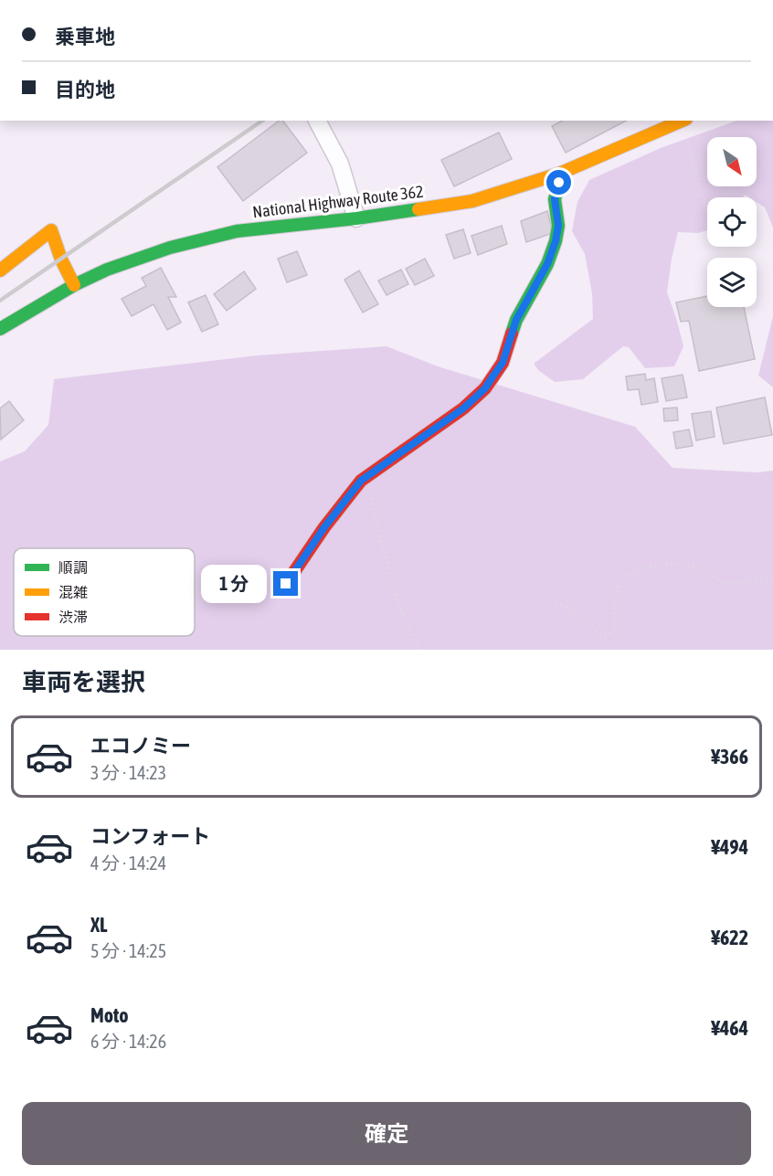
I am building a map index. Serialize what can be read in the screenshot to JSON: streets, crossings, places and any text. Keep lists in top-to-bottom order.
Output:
{
  "streets": {
    "main road": ["National Highway Route 362"]
  },
  "legend": ["順調", "混雑", "渋滞"],
  "north": "bottom right",
  "page": {
    "banner": ["乗車地", "目的地"],
    "bubble": "1 分",
    "heading": "車両を選択",
    "list": [
      {
        "name": "エコノミー",
        "note": "3 分 · 14:23",
        "value": "¥366"
      },
      {
        "name": "コンフォート",
        "note": "4 分 · 14:24",
        "value": "¥494"
      },
      {
        "name": "XL",
        "note": "5 分 · 14:25",
        "value": "¥622"
      },
      {
        "name": "Moto",
        "note": "6 分 · 14:26",
        "value": "¥464"
      }
    ],
    "buttons": "確定"
  }
}
